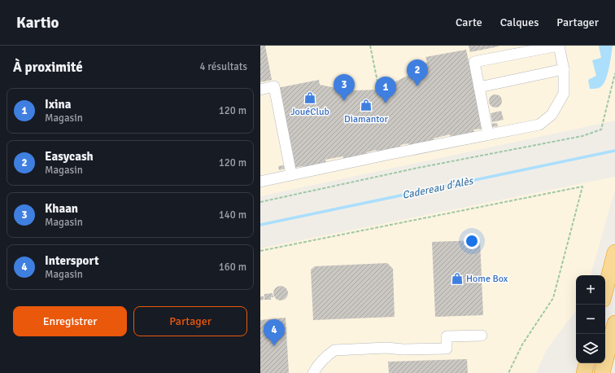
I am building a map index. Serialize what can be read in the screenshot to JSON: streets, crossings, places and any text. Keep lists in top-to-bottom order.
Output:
{
  "water": ["Cadereau d'Alès"],
  "places": {
    "shop": ["JouéClub", "Diamantor", "Home Box"]
  },
  "page": {
    "header": "Kartio",
    "nav": ["Carte", "Calques", "Partager"],
    "heading": ["À proximité", "4 résultats"],
    "pins": [
      "2",
      "3",
      "1",
      "4"
    ],
    "list": [
      {
        "mark": "1",
        "name": "Ixina",
        "note": "Magasin",
        "value": "120 m"
      },
      {
        "mark": "2",
        "name": "Easycash",
        "note": "Magasin",
        "value": "120 m"
      },
      {
        "mark": "3",
        "name": "Khaan",
        "note": "Magasin",
        "value": "140 m"
      },
      {
        "mark": "4",
        "name": "Intersport",
        "note": "Magasin",
        "value": "160 m"
      }
    ],
    "map_buttons": ["+", "−"],
    "buttons": ["Enregistrer", "Partager"]
  }
}
